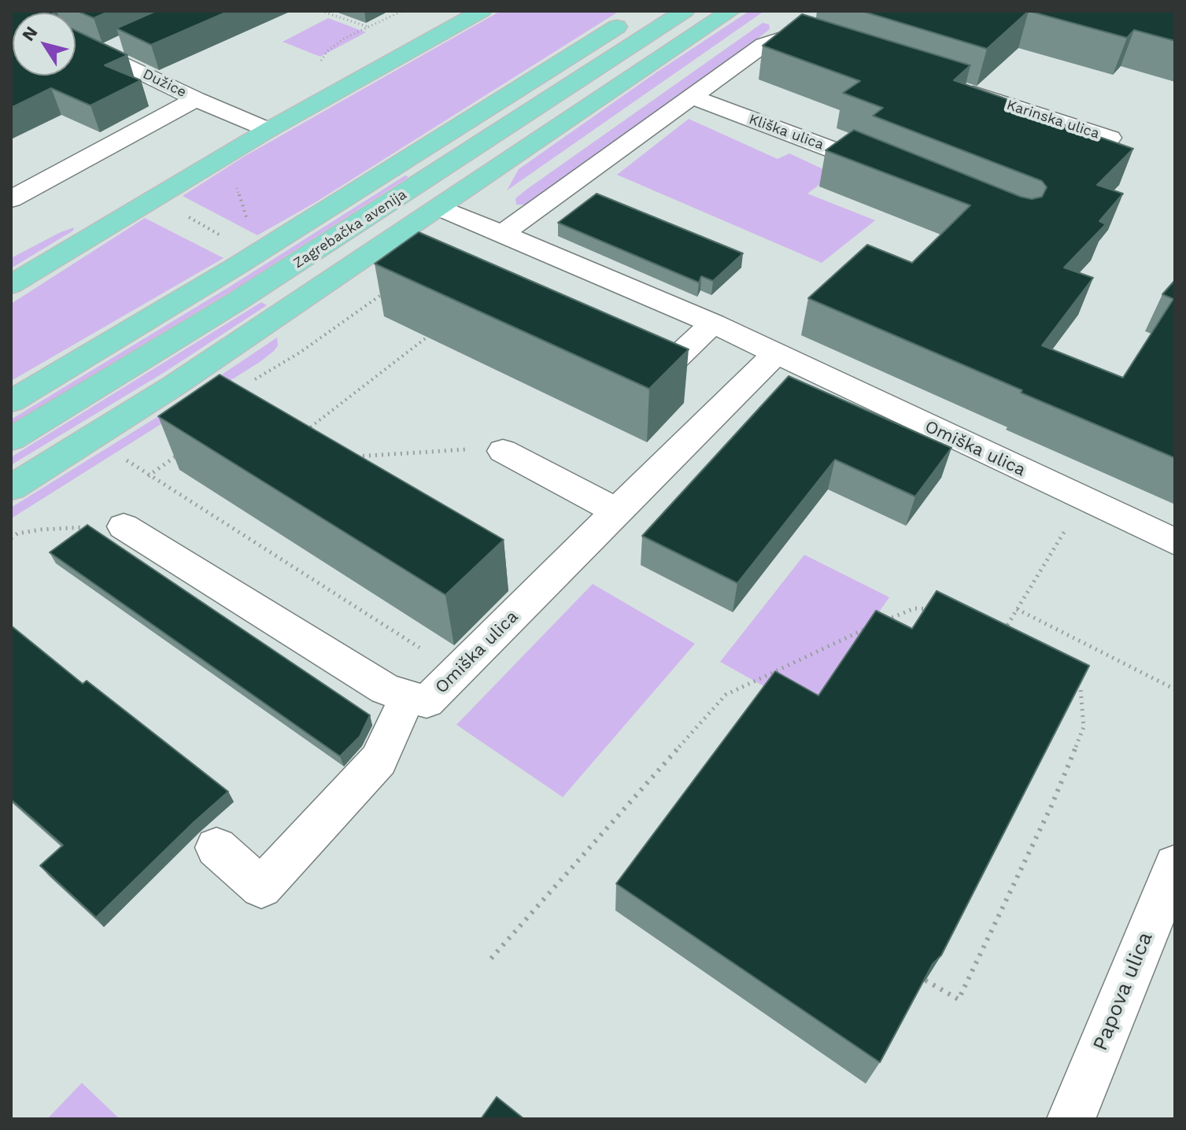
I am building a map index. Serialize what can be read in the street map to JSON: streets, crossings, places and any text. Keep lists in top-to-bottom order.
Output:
{
  "streets": {
    "main road": ["Zagrebačka avenija"],
    "street": [
      "Dužice",
      "Karinska ulica",
      "Kliška ulica",
      "Omiška ulica",
      "Papova ulica"
    ]
  },
  "north": "top left"
}
